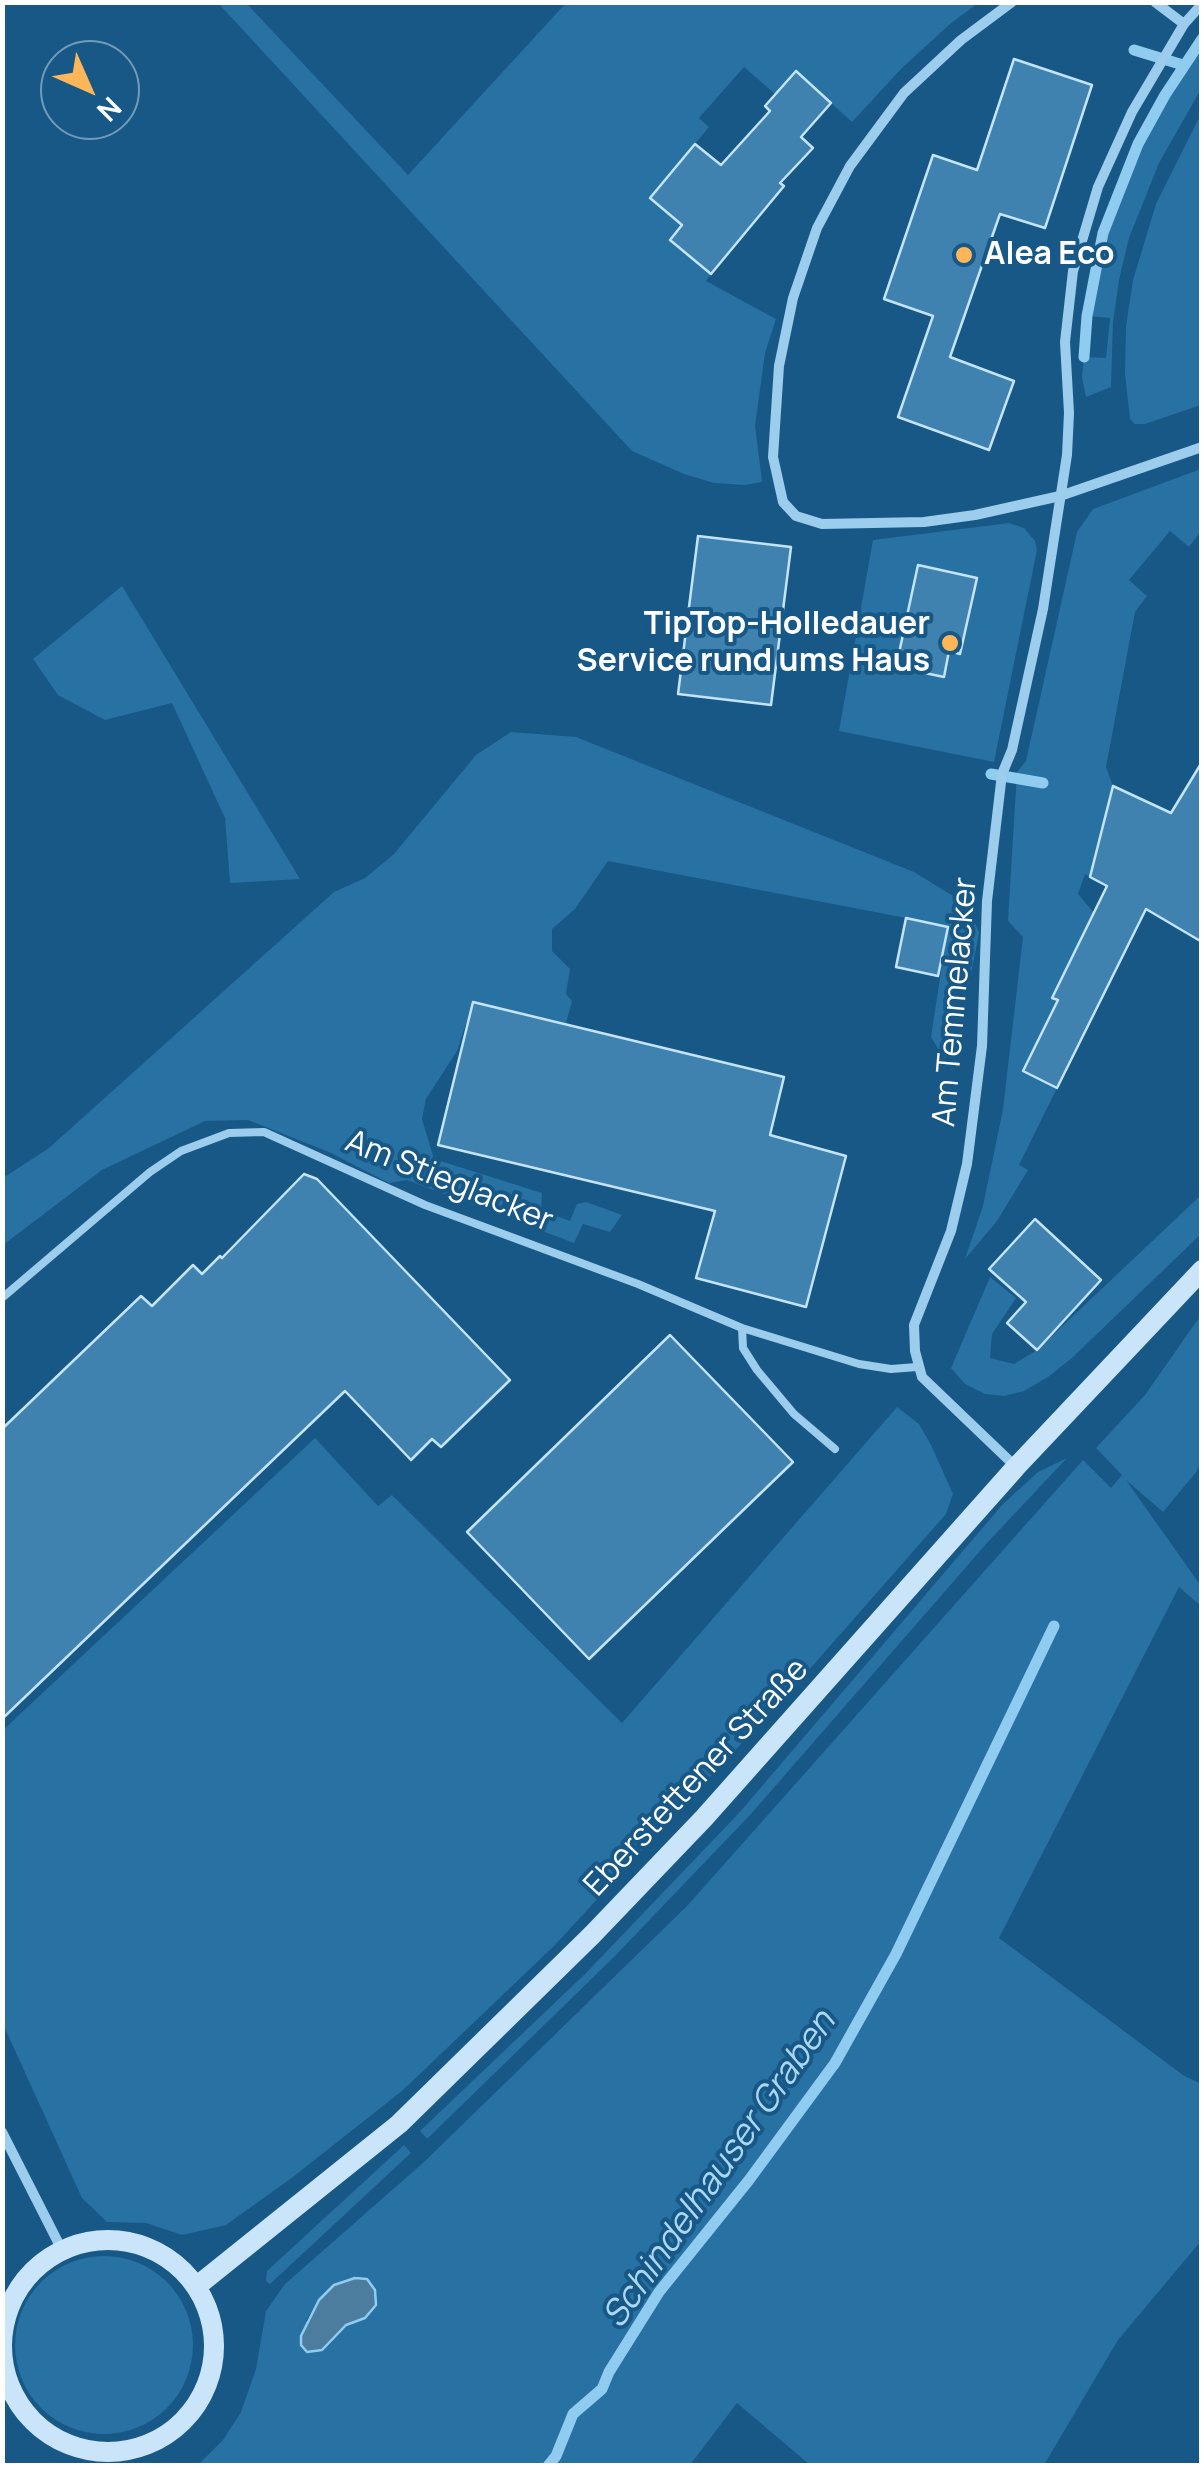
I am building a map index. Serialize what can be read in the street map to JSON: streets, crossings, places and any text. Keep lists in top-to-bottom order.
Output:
{
  "streets": {
    "main road": ["Eberstettener Straße"],
    "street": ["Am Temmelacker"],
    "lane": ["Am Stieglacker"]
  },
  "crossings": [
    ["Am Temmelacker", "Am Stieglacker"]
  ],
  "water": ["Schindelhauser Graben"],
  "places": ["Alea Eco", "TipTop-Holledauer Service rund ums Haus"],
  "north": "bottom right"
}
